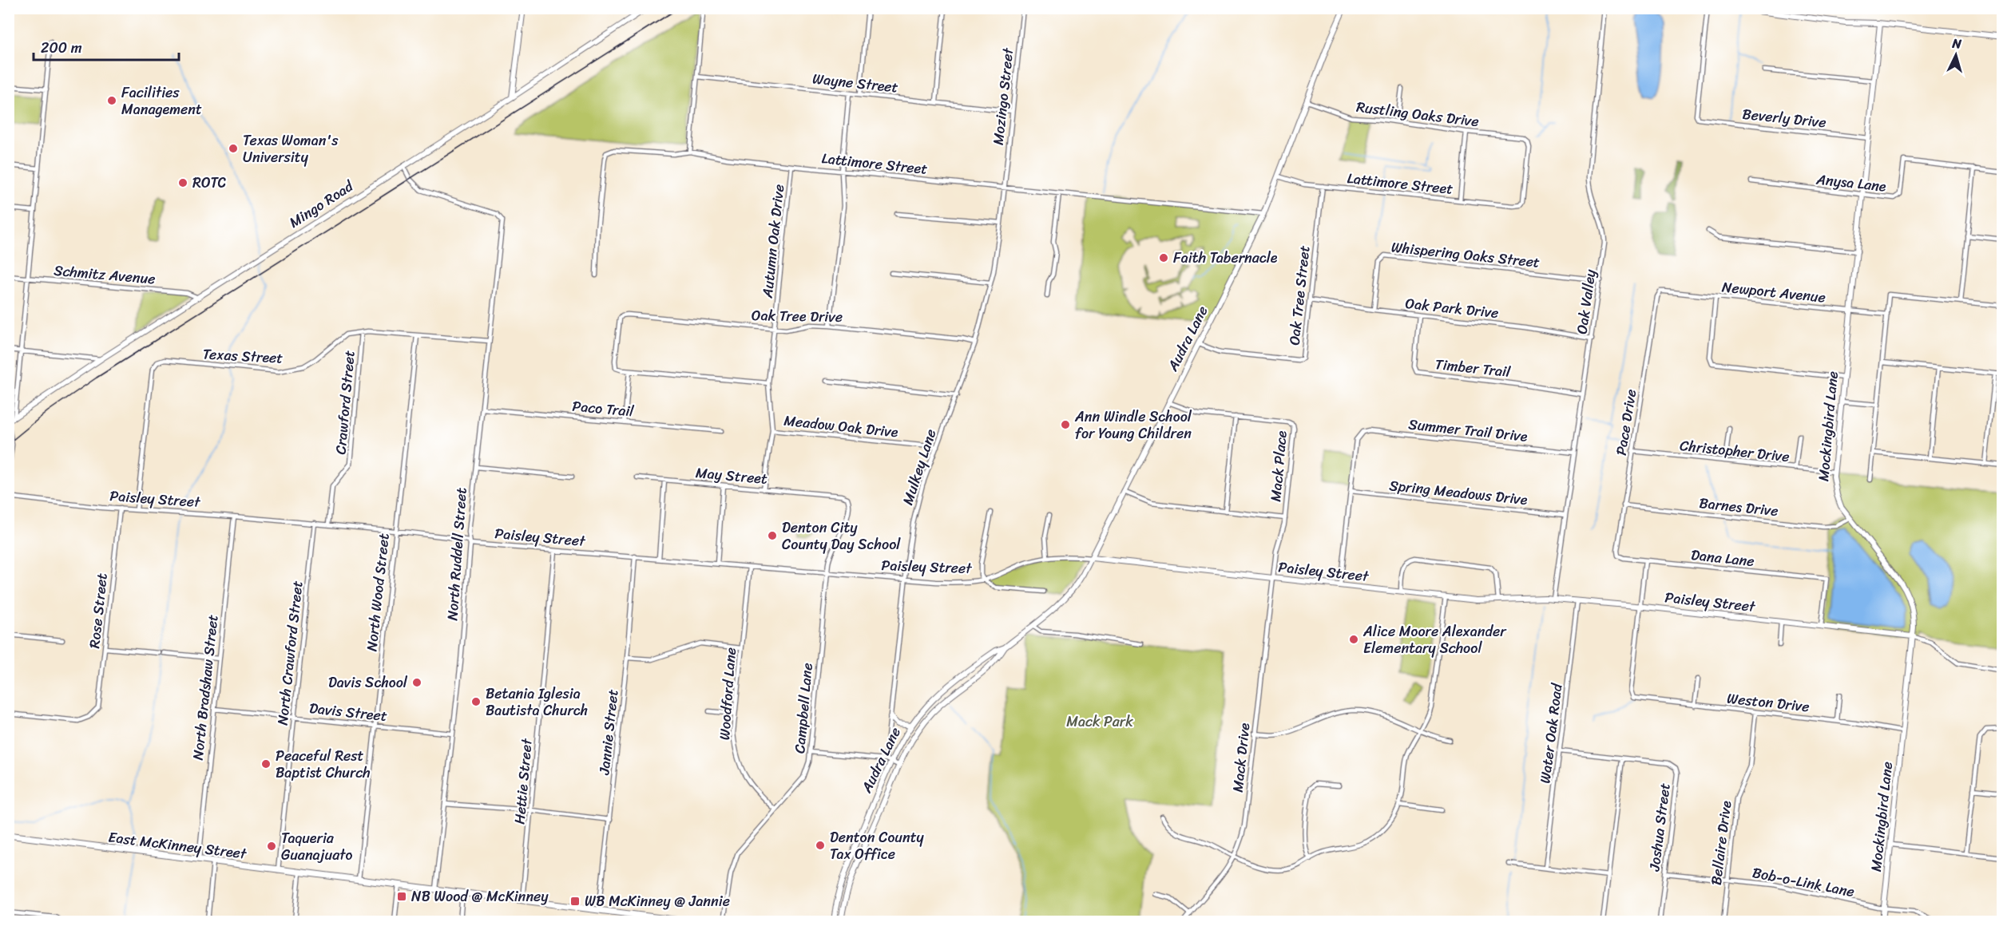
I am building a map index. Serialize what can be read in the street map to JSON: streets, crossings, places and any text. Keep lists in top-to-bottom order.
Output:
{
  "streets": {
    "main road": ["East McKinney Street"],
    "street": [
      "Wayne Street",
      "Mozingo Street",
      "Rustling Oaks Drive",
      "Beverly Drive",
      "Lattimore Street",
      "Anysa Lane",
      "Mingo Road",
      "Autumn Oak Drive",
      "Whispering Oaks Street",
      "Schmitz Avenue",
      "Newport Avenue",
      "Oak Tree Street",
      "Oak Valley",
      "Oak Park Drive",
      "Oak Tree Drive",
      "Audra Lane",
      "Texas Street",
      "Timber Trail",
      "Crawford Street",
      "Paco Trail",
      "Pace Drive",
      "Meadow Oak Drive",
      "Mockingbird Lane",
      "Summer Trail Drive",
      "Christopher Drive",
      "Mack Place",
      "Mulkey Lane",
      "May Street",
      "Spring Meadows Drive",
      "Paisley Street",
      "Barnes Drive",
      "North Ruddell Street",
      "Dana Lane",
      "North Wood Street",
      "Rose Street",
      "North Crawford Street",
      "North Bradshaw Street",
      "Woodford Lane",
      "Weston Drive",
      "Campbell Lane",
      "Davis Street",
      "Jannie Street",
      "Water Oak Road",
      "Mack Drive",
      "Hettie Street",
      "Joshua Street",
      "Bellaire Drive",
      "Bob-o-Link Lane"
    ]
  },
  "crossings": [
    ["Wayne Street", "Mozingo Street"],
    ["Mozingo Street", "Lattimore Street"],
    ["Mozingo Street", "Mulkey Lane"],
    ["Rustling Oaks Drive", "Lattimore Street"],
    ["Rustling Oaks Drive", "Audra Lane"],
    ["Beverly Drive", "Mockingbird Lane"],
    ["Lattimore Street", "Autumn Oak Drive"],
    ["Lattimore Street", "Oak Tree Street"],
    ["Lattimore Street", "Audra Lane"],
    ["Lattimore Street", "Mulkey Lane"],
    ["Anysa Lane", "Mockingbird Lane"],
    ["Mingo Road", "Schmitz Avenue"],
    ["Mingo Road", "North Ruddell Street"],
    ["Autumn Oak Drive", "Oak Tree Drive"],
    ["Autumn Oak Drive", "Meadow Oak Drive"],
    ["Autumn Oak Drive", "May Street"],
    ["Whispering Oaks Street", "Oak Valley"],
    ["Whispering Oaks Street", "Oak Park Drive"],
    ["Newport Avenue", "Pace Drive"],
    ["Newport Avenue", "Mockingbird Lane"],
    ["Oak Tree Street", "Oak Park Drive"],
    ["Oak Tree Street", "Audra Lane"],
    ["Oak Valley", "Oak Park Drive"],
    ["Oak Valley", "Timber Trail"],
    ["Oak Valley", "Summer Trail Drive"],
    ["Oak Valley", "Spring Meadows Drive"],
    ["Oak Valley", "Paisley Street"],
    ["Oak Park Drive", "Timber Trail"],
    ["Oak Tree Drive", "Mulkey Lane"],
    ["Audra Lane", "Mack Place"],
    ["Audra Lane", "Mulkey Lane"],
    ["Audra Lane", "Paisley Street"],
    ["Texas Street", "Crawford Street"],
    ["Texas Street", "Paisley Street"],
    ["Texas Street", "North Ruddell Street"],
    ["Texas Street", "North Wood Street"],
    ["Crawford Street", "Paisley Street"],
    ["Paco Trail", "North Ruddell Street"],
    ["Pace Drive", "Christopher Drive"],
    ["Pace Drive", "Barnes Drive"],
    ["Pace Drive", "Dana Lane"],
    ["Meadow Oak Drive", "Mulkey Lane"],
    ["Mockingbird Lane", "Christopher Drive"],
    ["Mockingbird Lane", "Paisley Street"],
    ["Mockingbird Lane", "Barnes Drive"],
    ["Mockingbird Lane", "Weston Drive"],
    ["Mockingbird Lane", "Bob-o-Link Lane"],
    ["Summer Trail Drive", "Spring Meadows Drive"],
    ["Mack Place", "Paisley Street"],
    ["Mack Place", "Mack Drive"],
    ["Mulkey Lane", "Paisley Street"],
    ["May Street", "Campbell Lane"],
    ["Paisley Street", "North Ruddell Street"],
    ["Paisley Street", "Dana Lane"],
    ["Paisley Street", "North Wood Street"],
    ["Paisley Street", "Rose Street"],
    ["Paisley Street", "North Crawford Street"],
    ["Paisley Street", "North Bradshaw Street"],
    ["Paisley Street", "Woodford Lane"],
    ["Paisley Street", "Weston Drive"],
    ["Paisley Street", "Campbell Lane"],
    ["Paisley Street", "Jannie Street"],
    ["Paisley Street", "Water Oak Road"],
    ["Paisley Street", "Mack Drive"],
    ["Paisley Street", "Hettie Street"],
    ["North Ruddell Street", "Davis Street"],
    ["North Ruddell Street", "East McKinney Street"],
    ["North Wood Street", "Davis Street"],
    ["North Wood Street", "East McKinney Street"],
    ["North Crawford Street", "Davis Street"],
    ["North Crawford Street", "East McKinney Street"],
    ["North Bradshaw Street", "Davis Street"],
    ["North Bradshaw Street", "East McKinney Street"],
    ["Woodford Lane", "Campbell Lane"],
    ["Weston Drive", "Bellaire Drive"],
    ["Jannie Street", "East McKinney Street"],
    ["Water Oak Road", "Joshua Street"],
    ["Hettie Street", "East McKinney Street"],
    ["Joshua Street", "Bob-o-Link Lane"],
    ["Bellaire Drive", "Bob-o-Link Lane"]
  ],
  "parks": ["Mack Park"],
  "places": {
    "other": [
      "Facilities Management",
      "Texas Woman's University",
      "ROTC",
      "Faith Tabernacle",
      "Ann Windle School for Young Children",
      "Denton City County Day School",
      "Alice Moore Alexander Elementary School",
      "Davis School",
      "Betania Iglesia Bautista Church",
      "Peaceful Rest Baptist Church",
      "Denton County Tax Office",
      "Taqueria Guanajuato"
    ],
    "transit": ["NB Wood @ McKinney", "WB McKinney @ Jannie"]
  },
  "scale_bar": "200 m",
  "north": "top"
}
